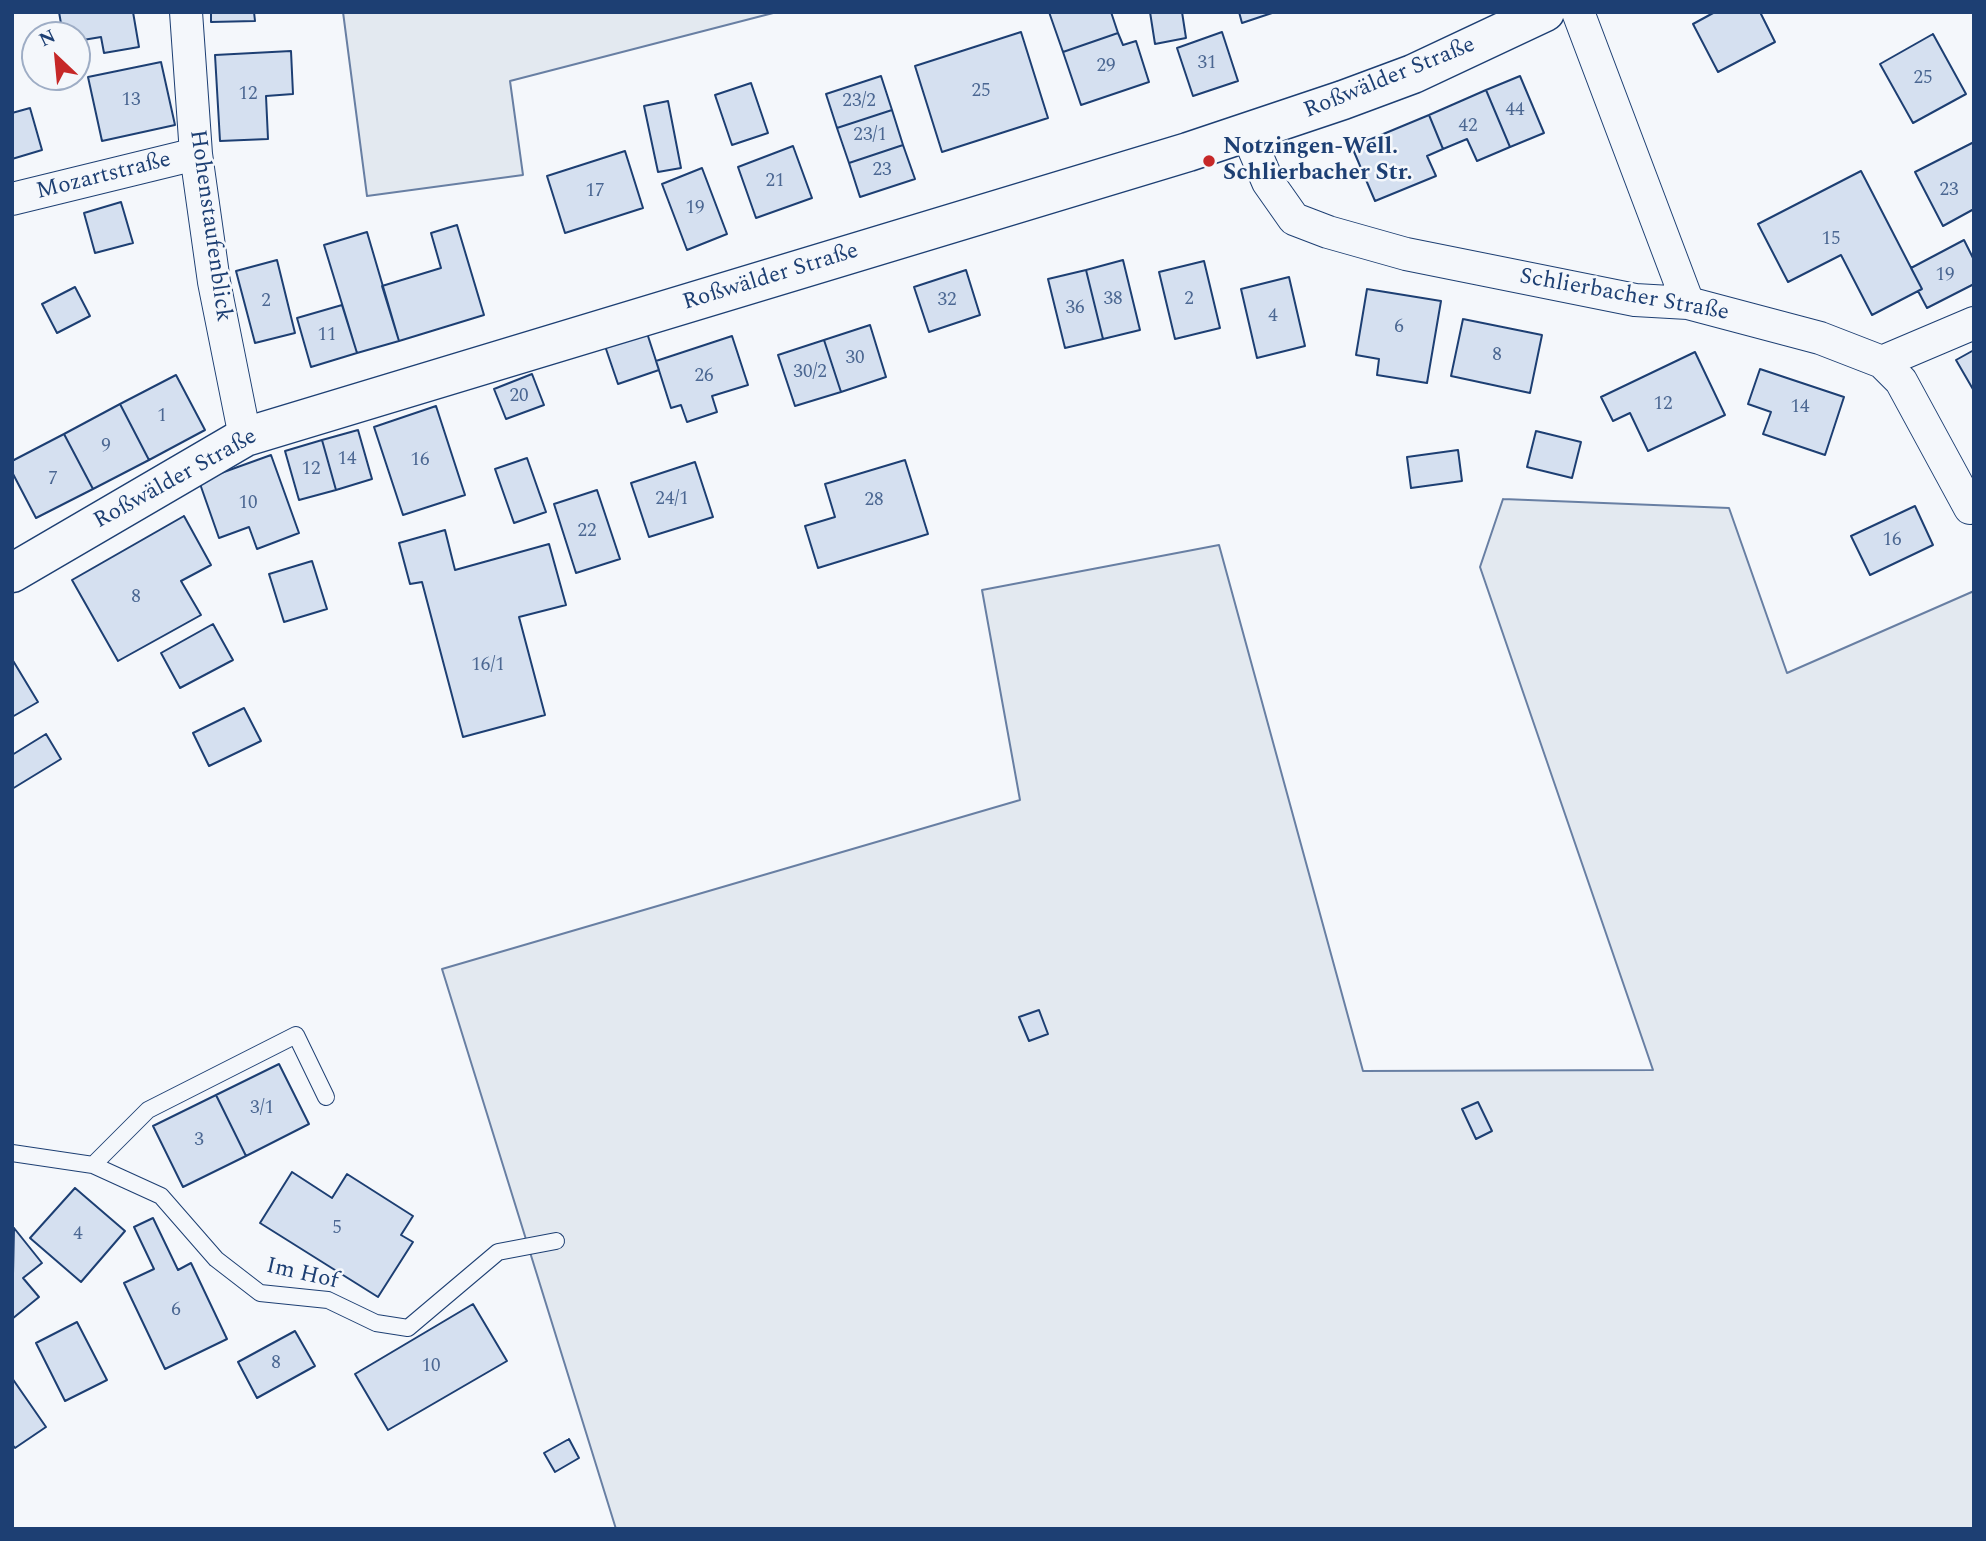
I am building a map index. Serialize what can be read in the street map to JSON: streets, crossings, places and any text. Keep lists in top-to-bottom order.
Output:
{
  "streets": {
    "street": [
      "Roßwälder Straße",
      "Mozartstraße",
      "Hohenstaufenblick",
      "Schlierbacher Straße"
    ],
    "lane": ["Im Hof"]
  },
  "crossings": [
    ["Roßwälder Straße", "Hohenstaufenblick"],
    ["Roßwälder Straße", "Schlierbacher Straße"],
    ["Mozartstraße", "Hohenstaufenblick"]
  ],
  "places": ["Notzingen-Well. Schlierbacher Str."],
  "house_numbers": [
    "31",
    "29",
    "25",
    "25",
    "12",
    "13",
    "23/2",
    "44",
    "42",
    "23/1",
    "23",
    "21",
    "23",
    "17",
    "19",
    "15",
    "19",
    "38",
    "2",
    "32",
    "2",
    "36",
    "4",
    "6",
    "11",
    "8",
    "30",
    "30/2",
    "26",
    "20",
    "12",
    "14",
    "1",
    "9",
    "14",
    "16",
    "12",
    "7",
    "24/1",
    "28",
    "10",
    "22",
    "16",
    "8",
    "16/1",
    "3/1",
    "3",
    "5",
    "4",
    "6",
    "8",
    "10"
  ],
  "north": "top left"
}
